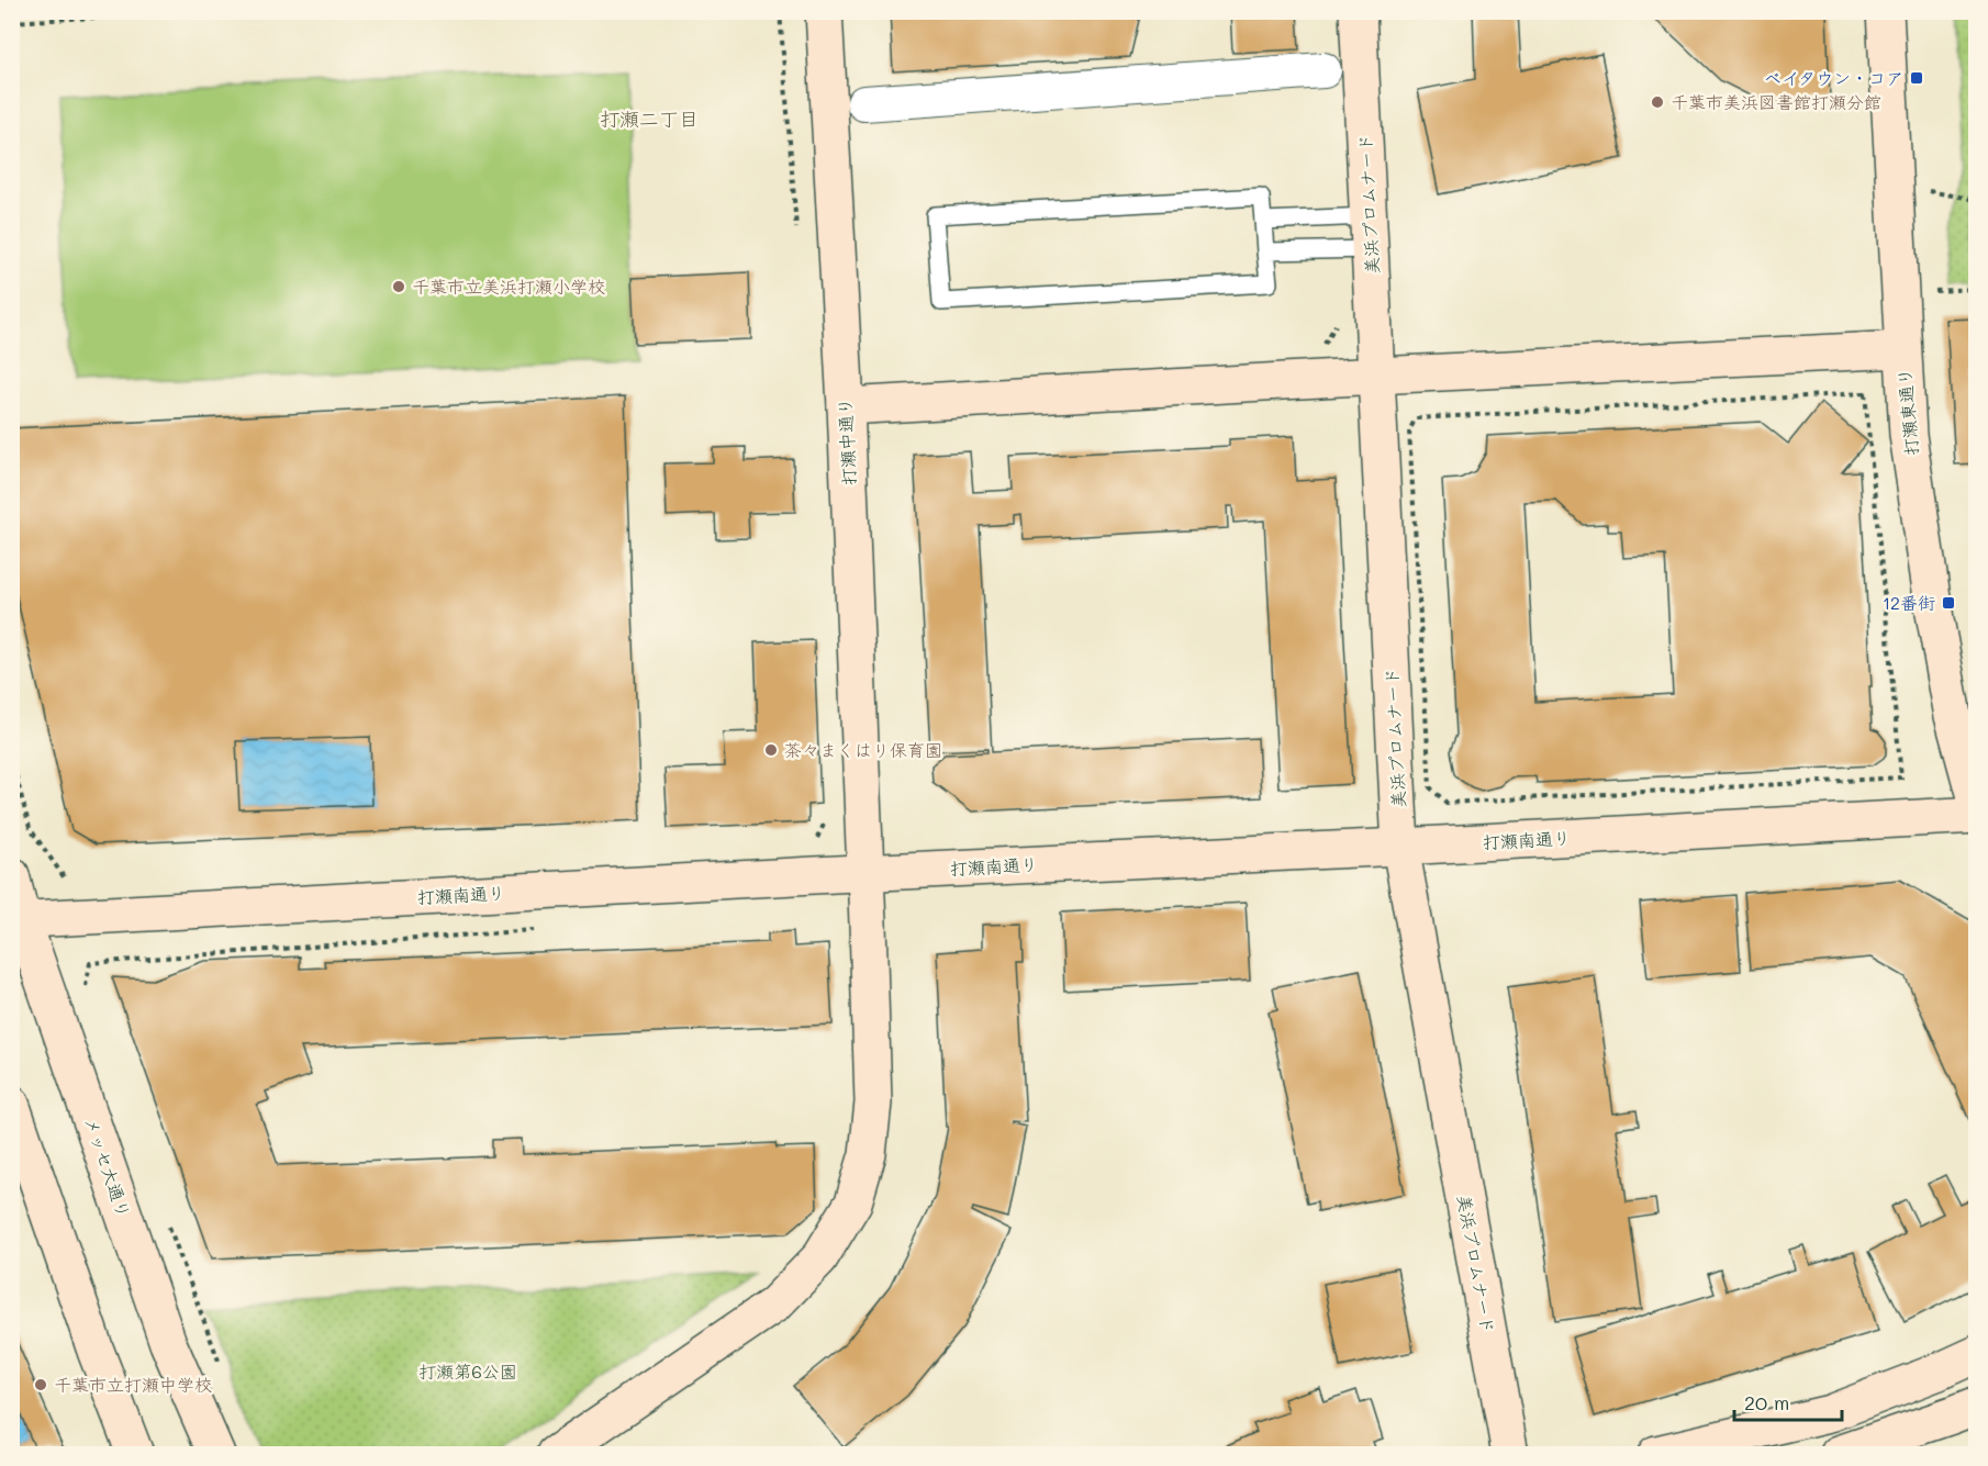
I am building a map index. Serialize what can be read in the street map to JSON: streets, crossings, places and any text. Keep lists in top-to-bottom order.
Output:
{
  "streets": {
    "street": [
      "美浜プロムナード",
      "打瀬東通り",
      "打瀬中通り",
      "打瀬南通り",
      "メッセ大通り"
    ]
  },
  "crossings": [
    ["美浜プロムナード", "打瀬南通り"],
    ["打瀬中通り", "打瀬南通り"],
    ["打瀬南通り", "メッセ大通り"]
  ],
  "districts": ["打瀬二丁目"],
  "parks": ["打瀬第6公園"],
  "places": {
    "transit": ["ベイタウン・コア", "12番街"],
    "other": [
      "千葉市美浜図書館打瀬分館",
      "千葉市立美浜打瀬小学校",
      "茶々まくはり保育園",
      "千葉市立打瀬中学校"
    ]
  },
  "scale_bar": "20 m"
}
